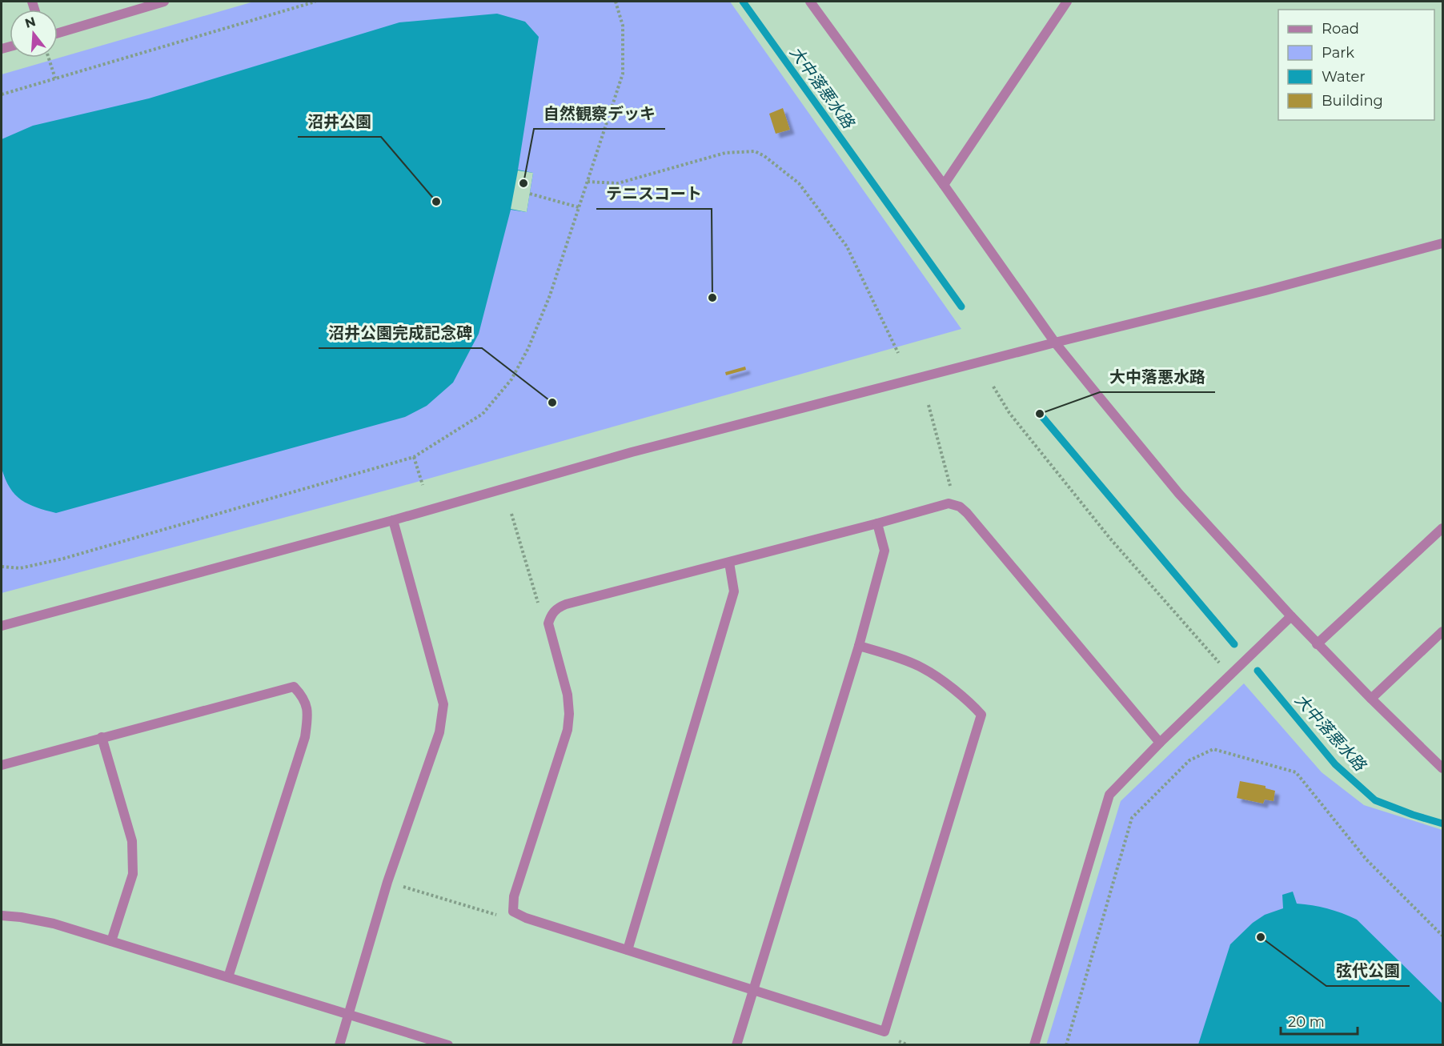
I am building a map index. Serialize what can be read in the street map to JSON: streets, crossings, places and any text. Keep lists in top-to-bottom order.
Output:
{
  "water": ["大中落悪水路"],
  "places": [
    "自然観察デッキ",
    "沼井公園",
    "テニスコート",
    "沼井公園完成記念碑",
    "大中落悪水路",
    "弦代公園"
  ],
  "legend": [
    "Road",
    "Park",
    "Water",
    "Building"
  ],
  "scale_bar": "20 m",
  "north": "top"
}
